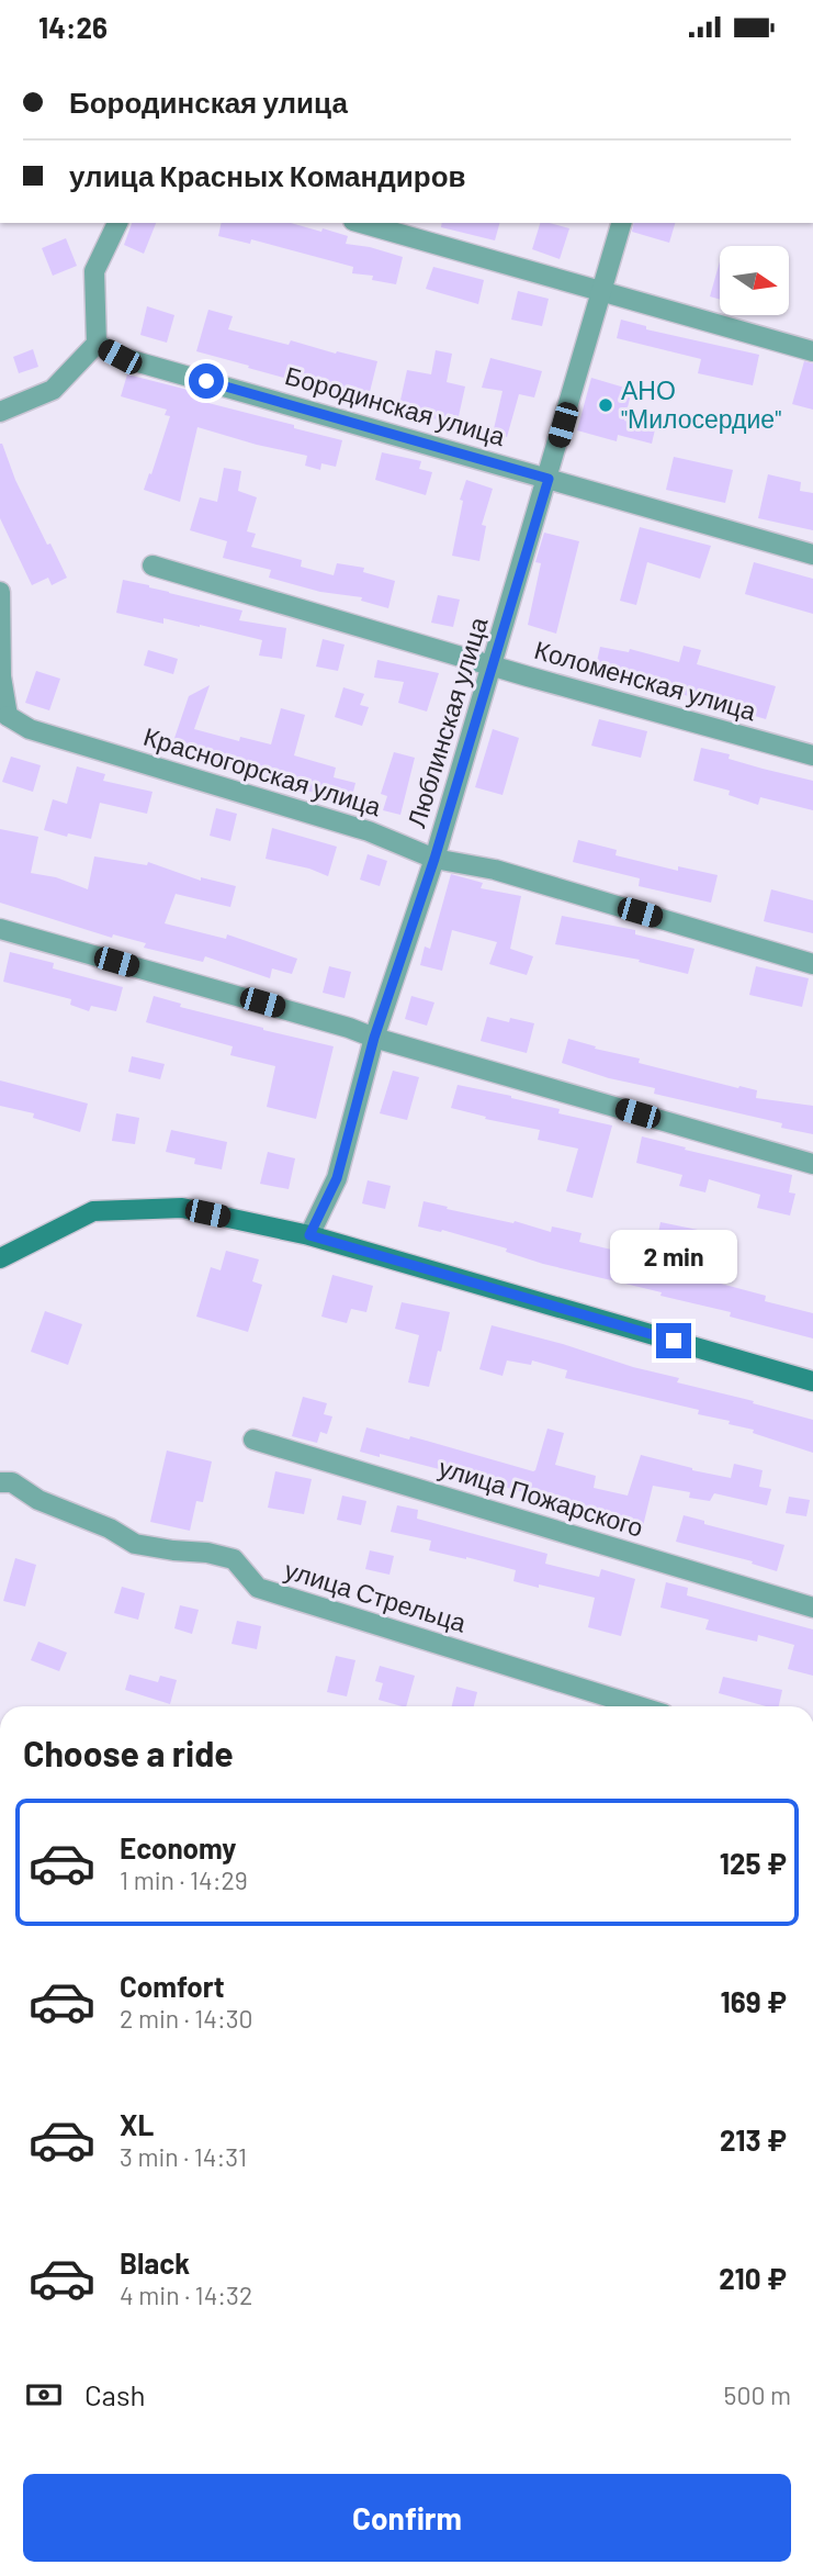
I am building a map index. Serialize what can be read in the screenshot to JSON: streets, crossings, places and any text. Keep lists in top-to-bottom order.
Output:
{
  "streets": {
    "street": [
      "Бородинская улица",
      "Коломенская улица",
      "Люблинская улица",
      "Красногорская улица",
      "улица Пожарского",
      "улица Стрельца"
    ]
  },
  "crossings": [
    ["Бородинская улица", "Люблинская улица"],
    ["Коломенская улица", "Люблинская улица"],
    ["Люблинская улица", "Красногорская улица"]
  ],
  "places": ["АНО \"Милосердие\""],
  "north": "right",
  "page": {
    "status": "14:26",
    "banner": ["Бородинская улица", "улица Красных Командиров"],
    "bubble": "2 min",
    "heading": "Choose a ride",
    "list": [
      {
        "name": "Economy",
        "note": "1 min · 14:29",
        "value": "125 ₽"
      },
      {
        "name": "Comfort",
        "note": "2 min · 14:30",
        "value": "169 ₽"
      },
      {
        "name": "XL",
        "note": "3 min · 14:31",
        "value": "213 ₽"
      },
      {
        "name": "Black",
        "note": "4 min · 14:32",
        "value": "210 ₽"
      }
    ],
    "pay": ["Cash", "500 m"],
    "buttons": "Confirm"
  }
}
